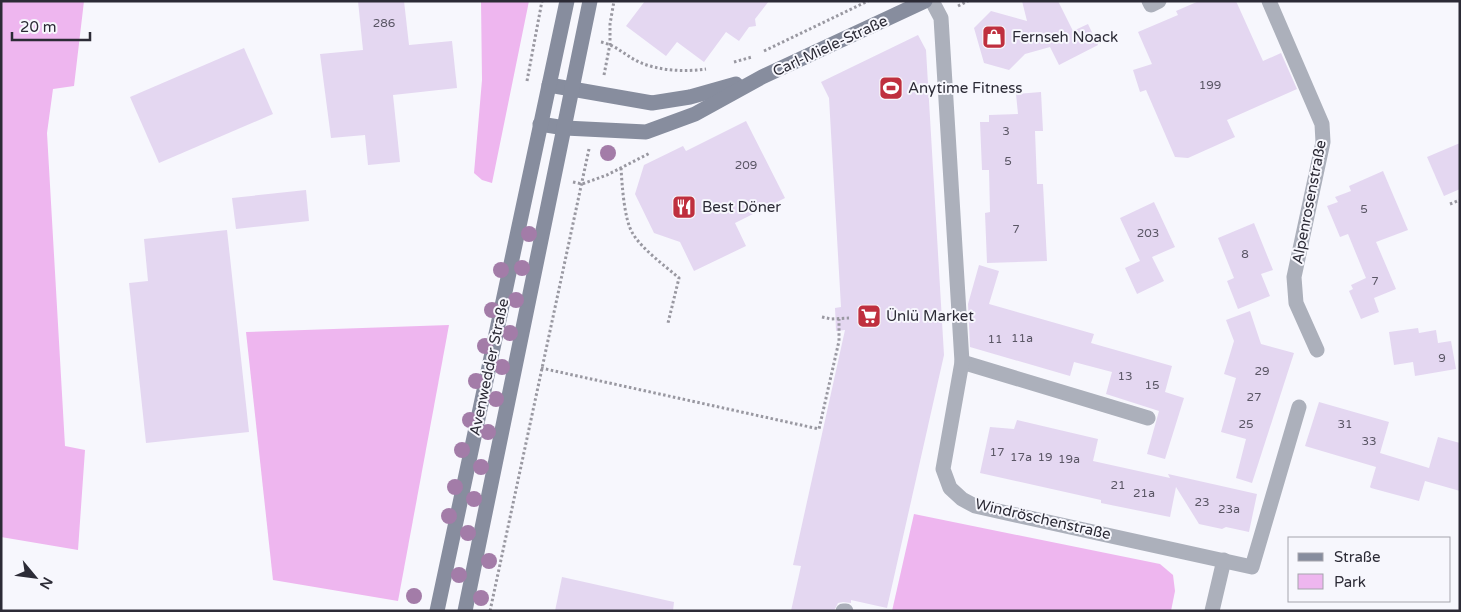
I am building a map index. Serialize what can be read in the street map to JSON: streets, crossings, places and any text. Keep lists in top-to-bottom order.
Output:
{
  "streets": {
    "main road": ["Carl-Miele-Straße", "Avenwedder Straße"],
    "street": ["Alpenrosenstraße", "Windröschenstraße"]
  },
  "crossings": [
    ["Carl-Miele-Straße", "Avenwedder Straße"]
  ],
  "places": {
    "shop": ["Fernseh Noack"],
    "sports": ["Anytime Fitness"],
    "restaurant": ["Best Döner"],
    "supermarket": ["Ünlü Market"]
  },
  "house_numbers": [
    "286",
    "199",
    "3",
    "5",
    "209",
    "5",
    "7",
    "203",
    "8",
    "7",
    "11a",
    "11",
    "9",
    "29",
    "13",
    "15",
    "27",
    "25",
    "31",
    "33",
    "17",
    "17a",
    "19",
    "19a",
    "21",
    "21a",
    "23",
    "23a"
  ],
  "legend": ["Straße", "Park"],
  "scale_bar": "20 m",
  "north": "bottom right"
}
